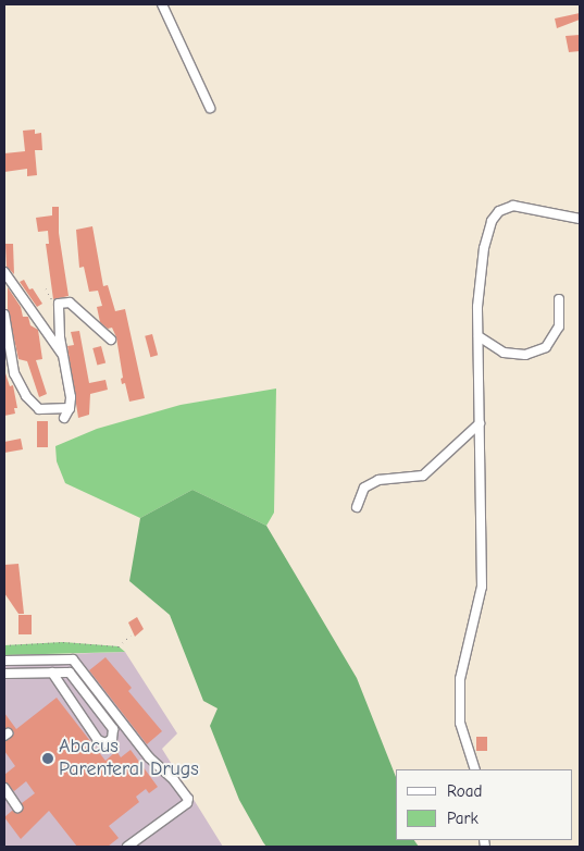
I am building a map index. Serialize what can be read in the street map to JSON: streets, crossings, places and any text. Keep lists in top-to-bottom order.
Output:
{
  "places": ["Abacus Parenteral Drugs"],
  "legend": ["Road", "Park"]
}
